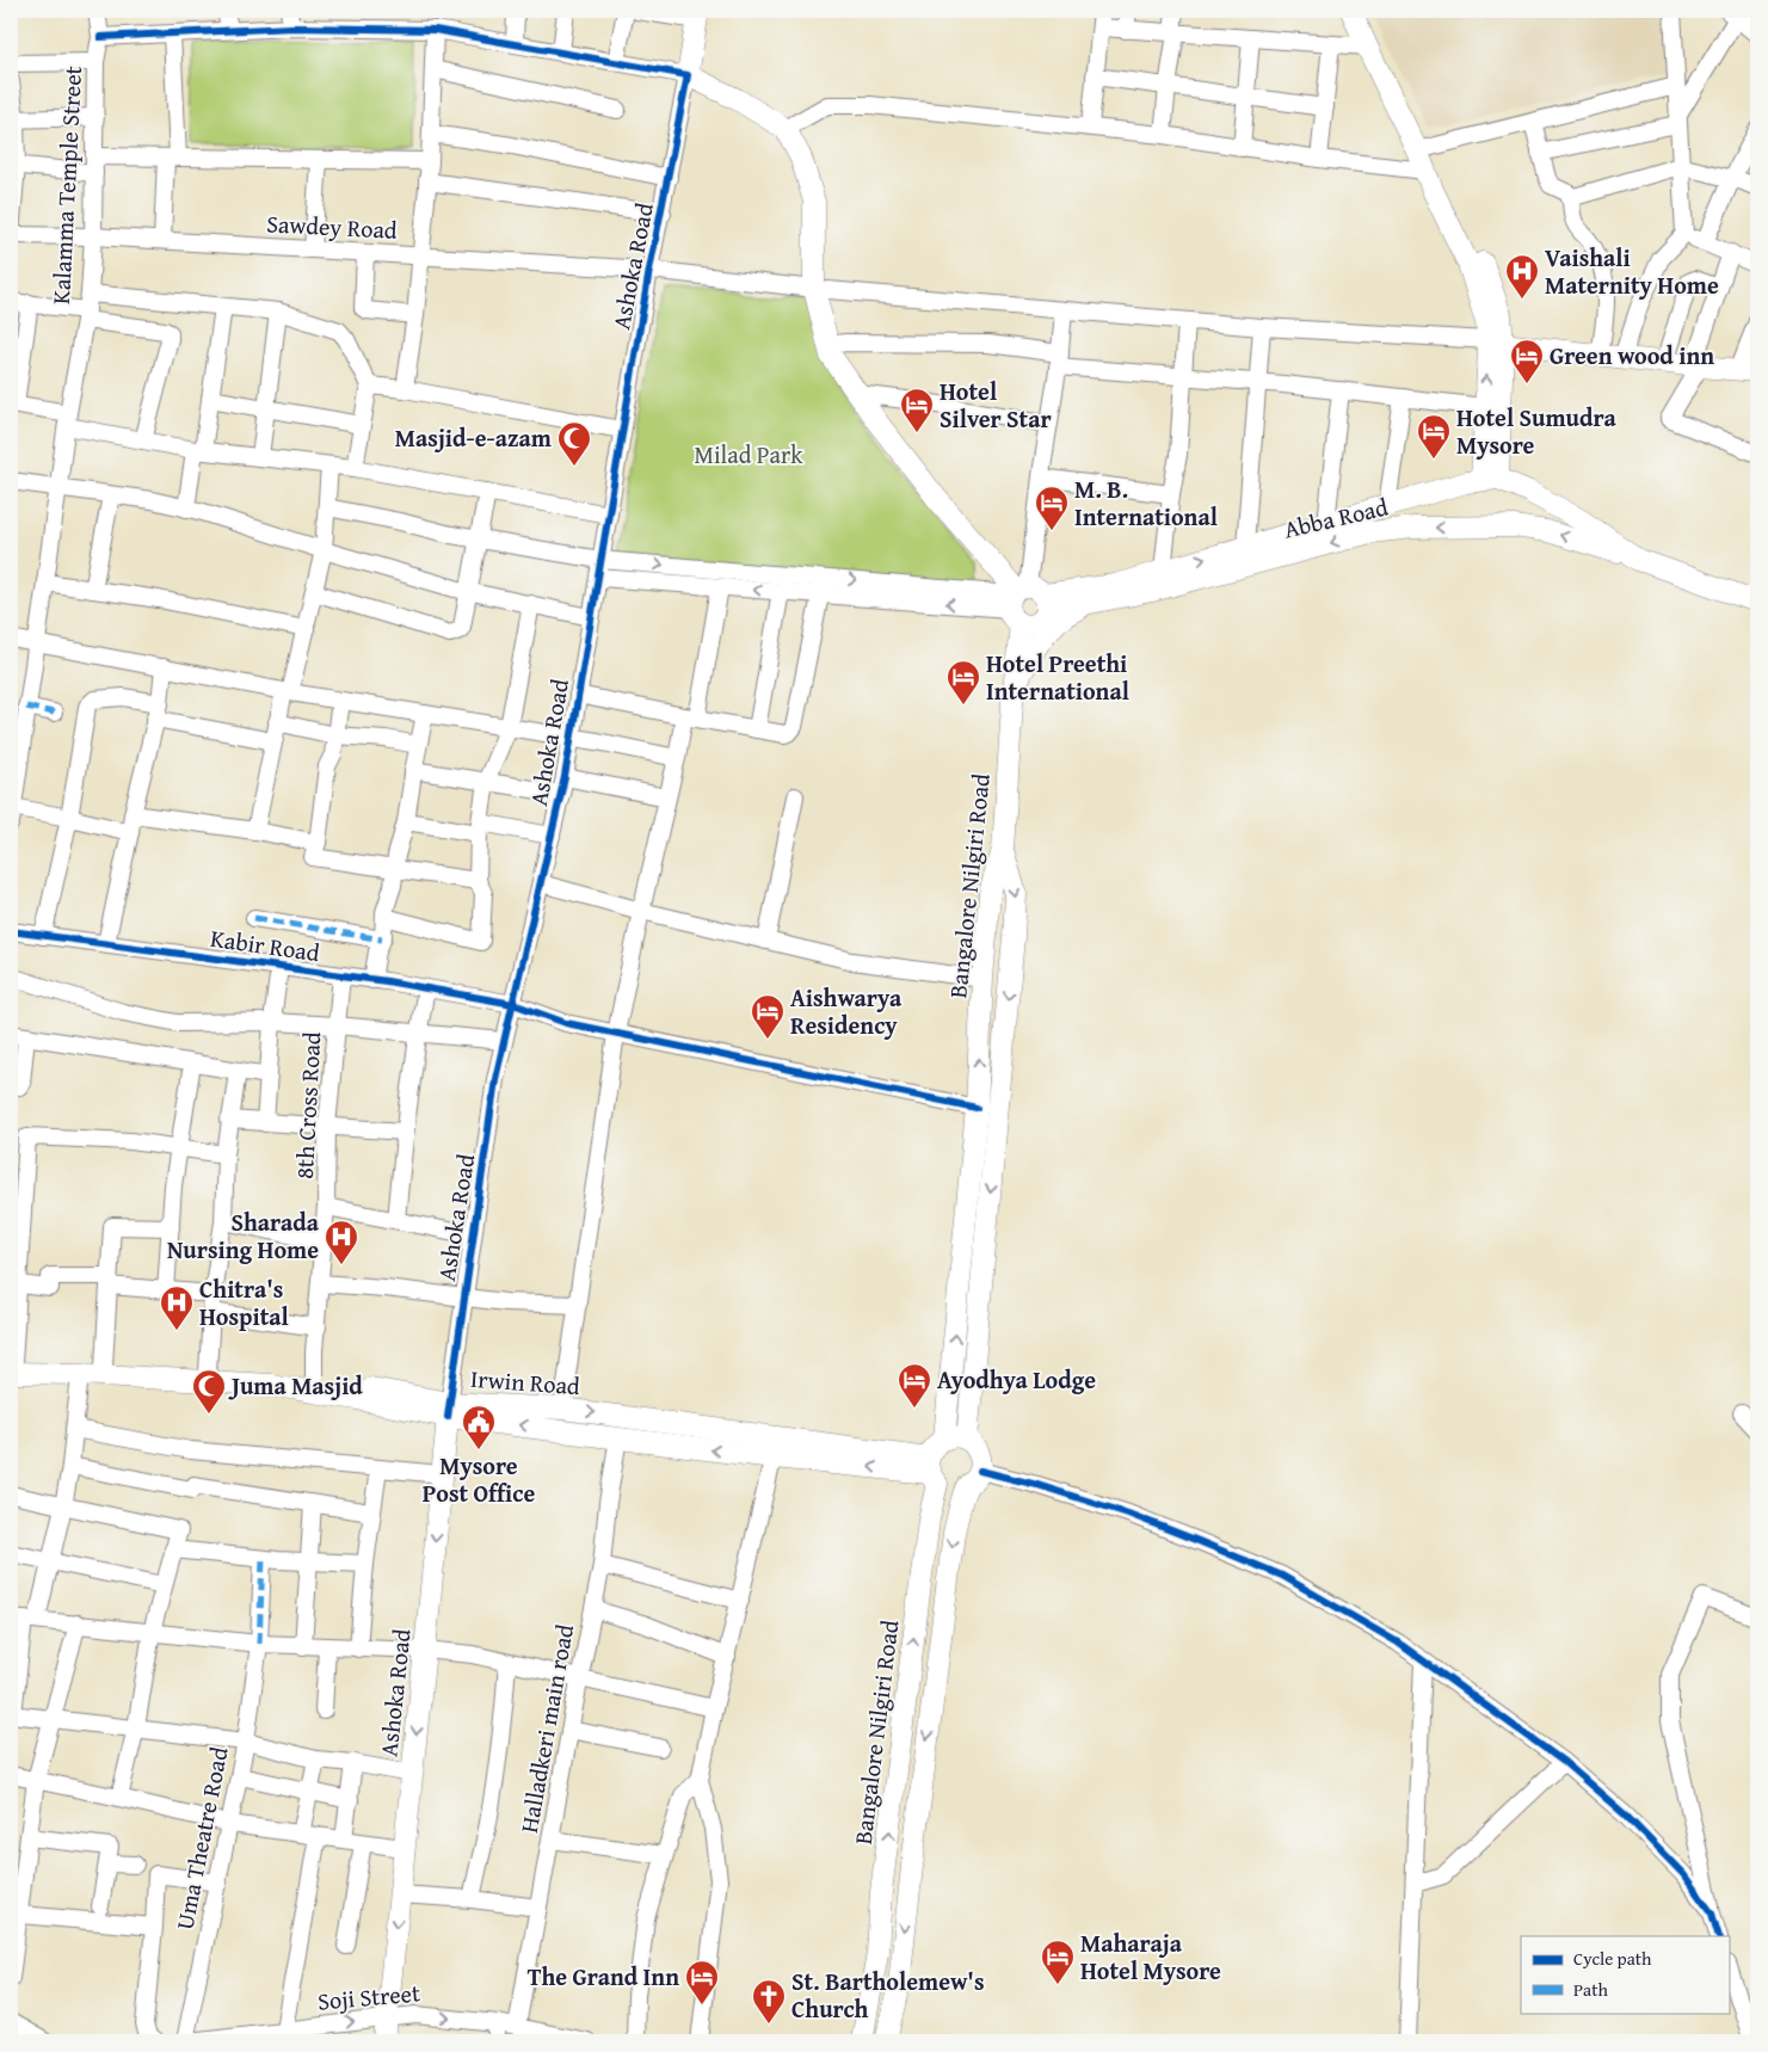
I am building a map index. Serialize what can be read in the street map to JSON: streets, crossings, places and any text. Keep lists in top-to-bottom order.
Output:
{
  "streets": {
    "main road": [
      "Ashoka Road",
      "Abba Road",
      "Bangalore Nilgiri Road",
      "Irwin Road"
    ],
    "street": [
      "Kalamma Temple Street",
      "Sawdey Road",
      "Kabir Road",
      "8th Cross Road",
      "Halladkeri main road",
      "Uma Theatre Road",
      "Soji Street"
    ]
  },
  "crossings": [
    ["Kalamma Temple Street", "Sawdey Road"],
    ["Sawdey Road", "Ashoka Road"],
    ["Ashoka Road", "Kabir Road"],
    ["Ashoka Road", "Irwin Road"],
    ["Ashoka Road", "Soji Street"],
    ["Abba Road", "Bangalore Nilgiri Road"],
    ["Bangalore Nilgiri Road", "Kabir Road"],
    ["Bangalore Nilgiri Road", "Irwin Road"],
    ["Kabir Road", "8th Cross Road"],
    ["8th Cross Road", "Irwin Road"],
    ["Irwin Road", "Halladkeri main road"],
    ["Halladkeri main road", "Soji Street"],
    ["Uma Theatre Road", "Soji Street"]
  ],
  "parks": ["Milad Park"],
  "places": {
    "hospital": ["Vaishali Maternity Home", "Sharada Nursing Home", "Chitra's Hospital"],
    "hotel": [
      "Green wood inn",
      "Hotel Silver Star",
      "Hotel Sumudra Mysore",
      "M. B. International",
      "Hotel Preethi International",
      "Aishwarya Residency",
      "Ayodhya Lodge",
      "Maharaja Hotel Mysore",
      "The Grand Inn"
    ],
    "mosque": ["Masjid-e-azam", "Juma Masjid"],
    "public building": ["Mysore Post Office"],
    "church": ["St. Bartholemew's Church"]
  },
  "legend": ["Cycle path", "Path"]
}
